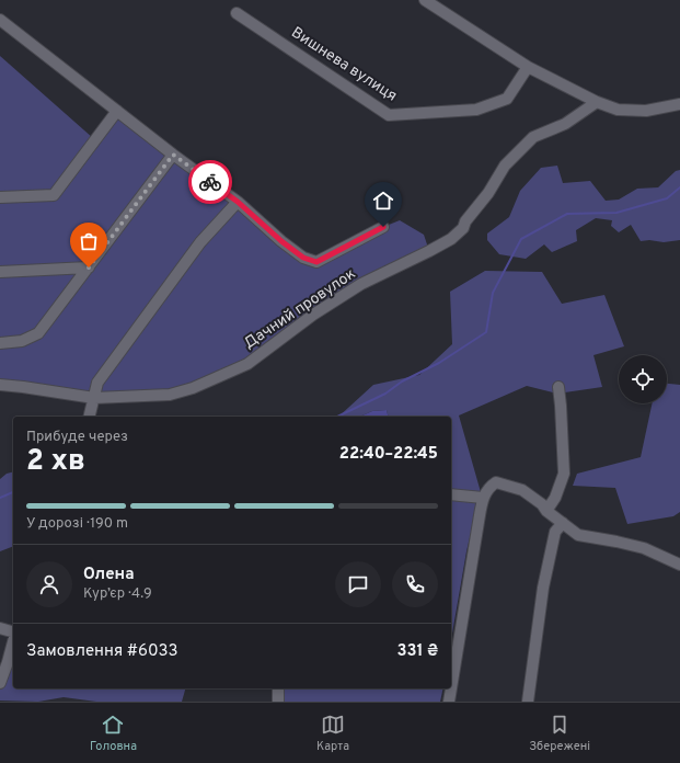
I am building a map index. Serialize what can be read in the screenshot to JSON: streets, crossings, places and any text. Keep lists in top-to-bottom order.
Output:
{
  "streets": {
    "street": ["Вишнева вулиця", "Дачний провулок"]
  },
  "page": {
    "heading": ["2 хв", "Прибуде через", "22:40–22:45"],
    "panel": [
      "Олена",
      "Кур’єр · 4.9",
      "Замовлення #6033",
      "331 ₴"
    ],
    "bar": "У дорозі · 190 m",
    "tabs": ["Головна", "Карта", "Збережені"]
  }
}
